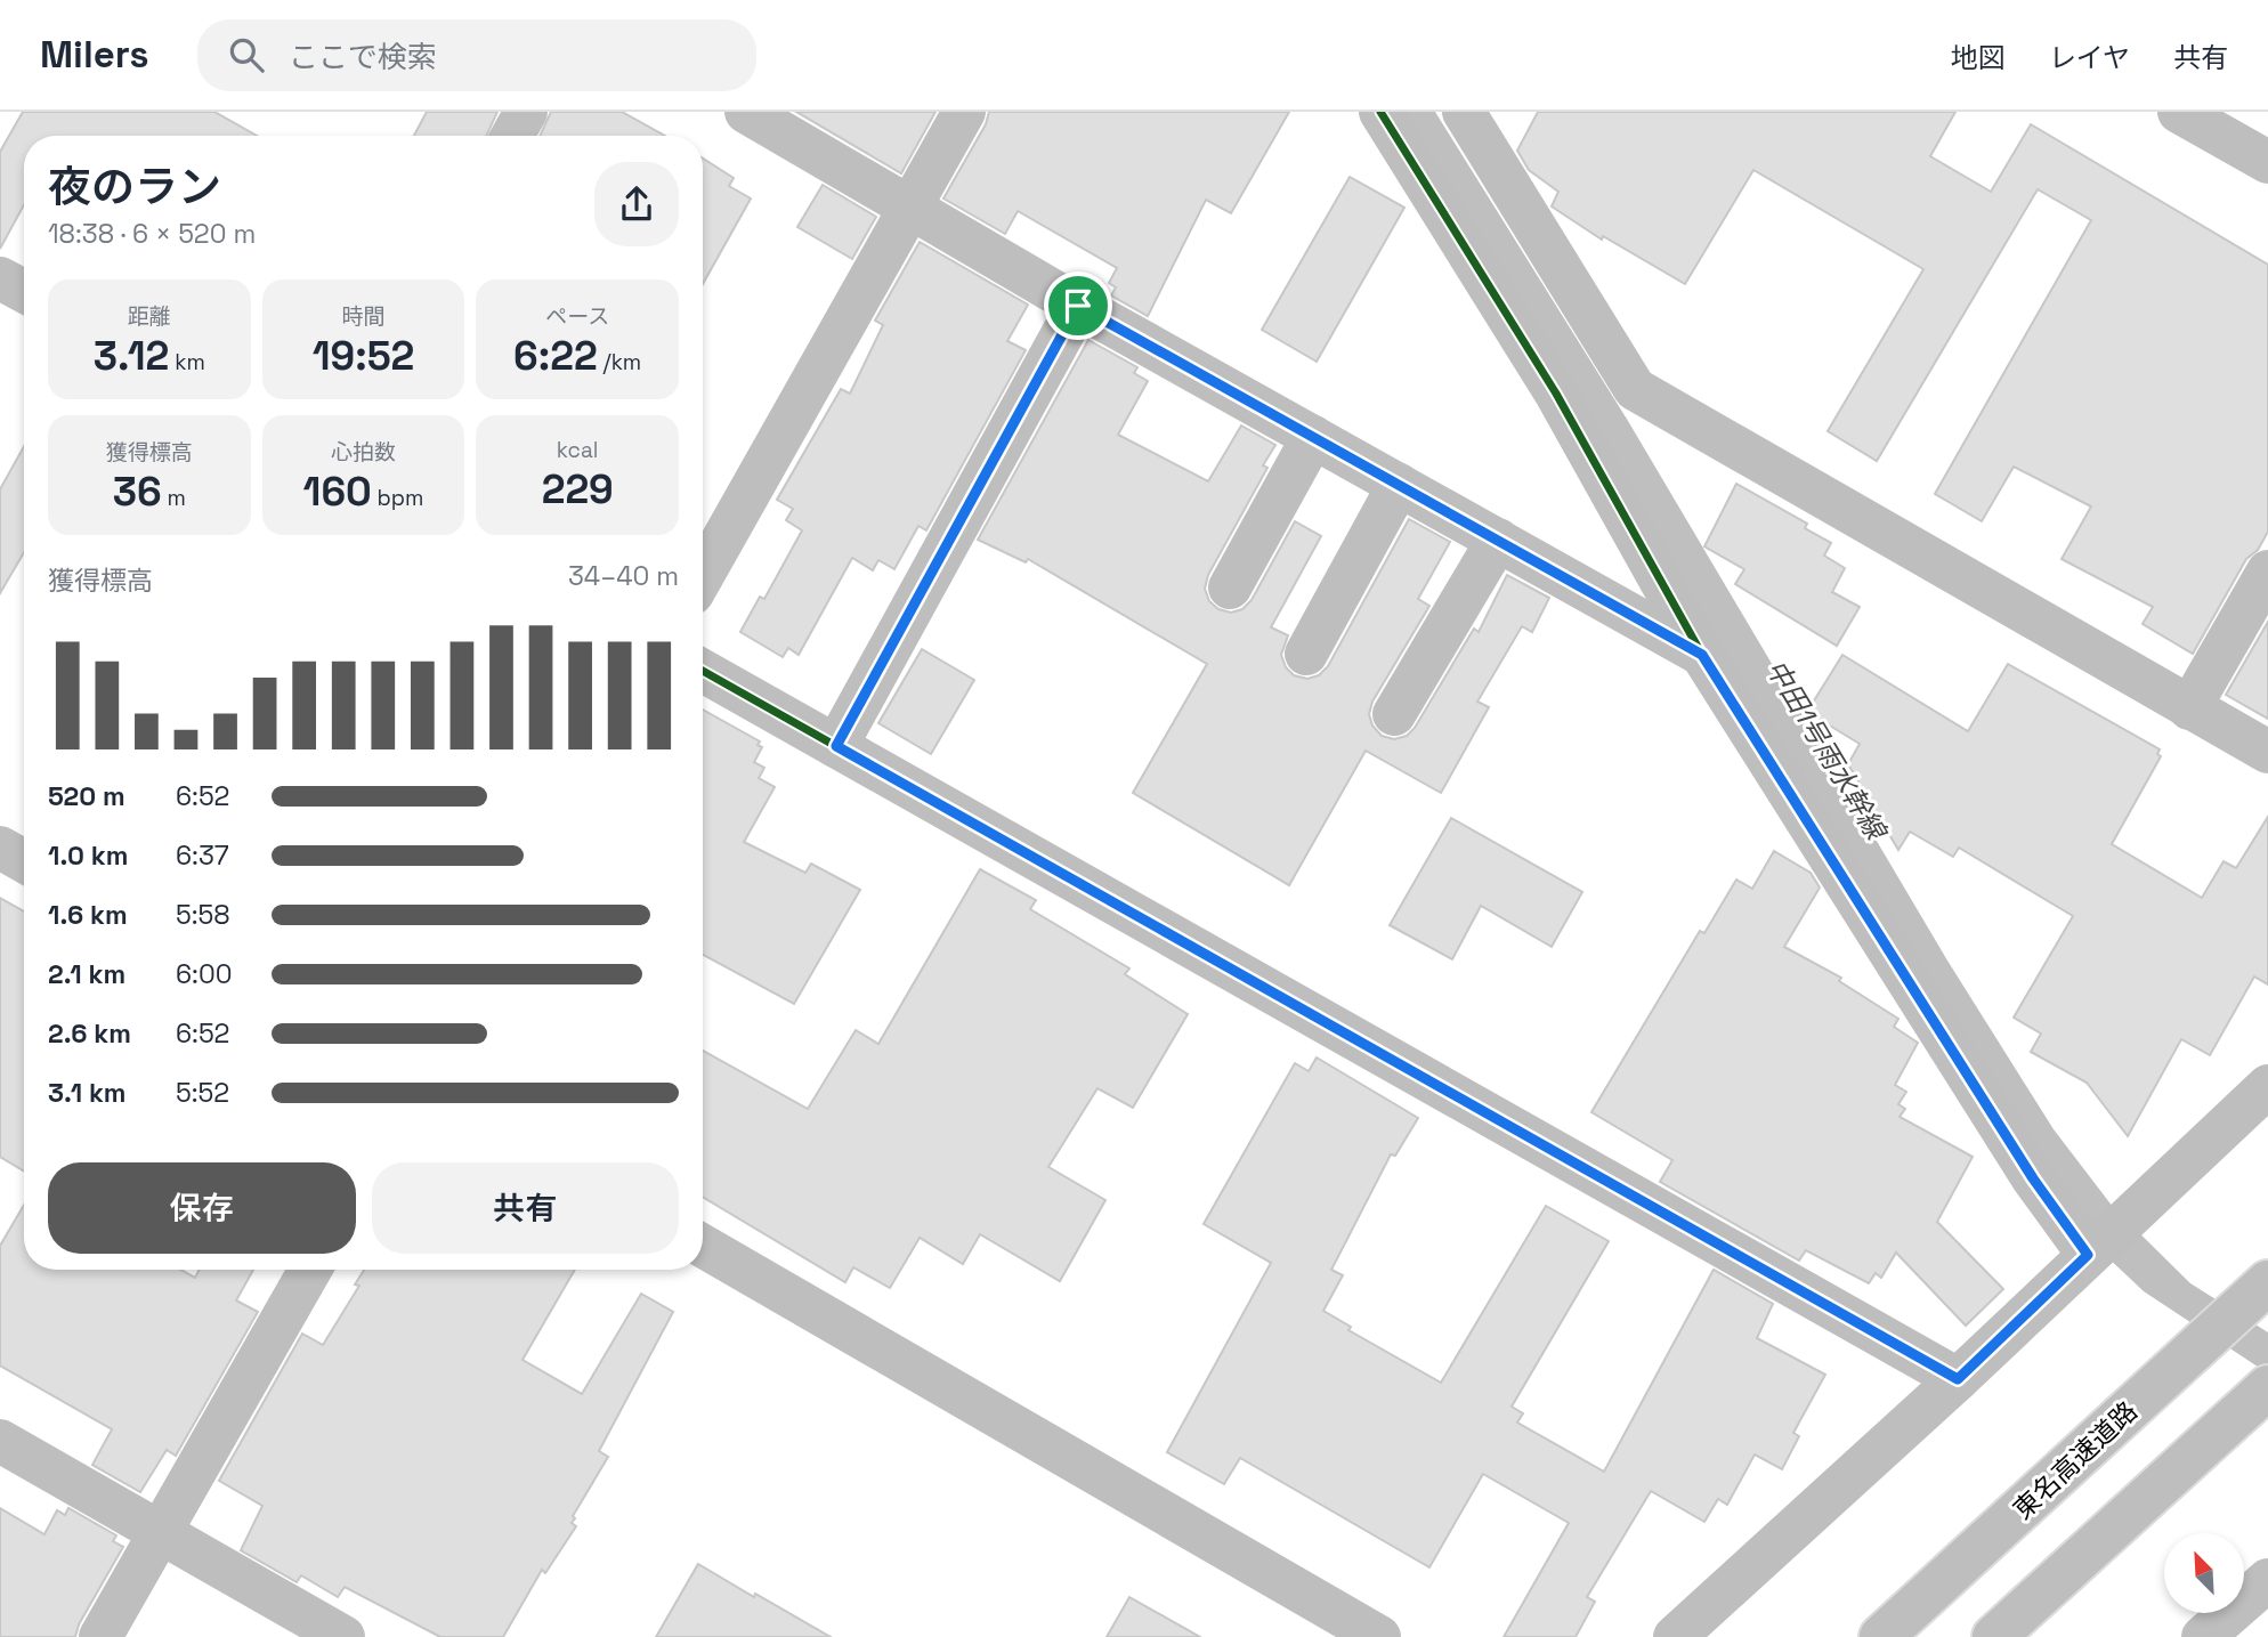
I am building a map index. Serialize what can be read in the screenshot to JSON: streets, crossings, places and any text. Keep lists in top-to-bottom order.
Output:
{
  "streets": {
    "main road": ["東名高速道路"]
  },
  "water": ["中田1号雨水幹線"],
  "north": "top left",
  "page": {
    "header": "Milers",
    "search": "ここで検索",
    "nav": ["地図", "レイヤ", "共有"],
    "heading": ["夜のラン", "18:38 · 6 × 520 m"],
    "stats": [
      ["距離", "3.12 km"],
      ["時間", "19:52"],
      ["ペース", "6:22 /km"],
      ["獲得標高", "36 m"],
      ["心拍数", "160 bpm"],
      ["kcal", "229"]
    ],
    "chart": ["獲得標高", "34–40 m"],
    "list": [
      {
        "name": "520 m",
        "note": "6:52"
      },
      {
        "name": "1.0 km",
        "note": "6:37"
      },
      {
        "name": "1.6 km",
        "note": "5:58"
      },
      {
        "name": "2.1 km",
        "note": "6:00"
      },
      {
        "name": "2.6 km",
        "note": "6:52"
      },
      {
        "name": "3.1 km",
        "note": "5:52"
      }
    ],
    "buttons": ["保存", "共有"]
  }
}
